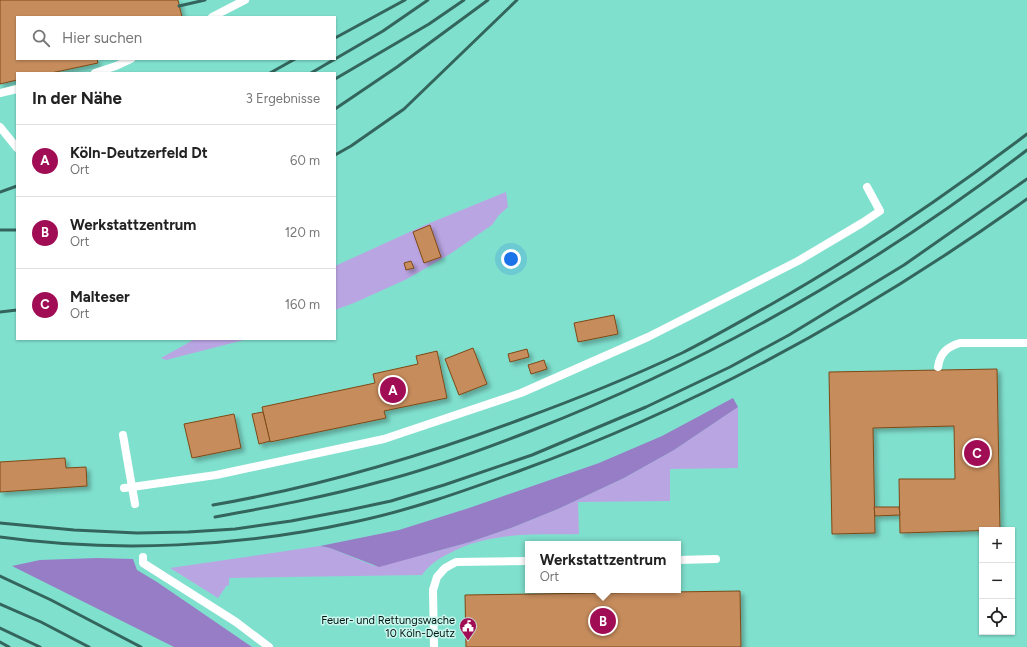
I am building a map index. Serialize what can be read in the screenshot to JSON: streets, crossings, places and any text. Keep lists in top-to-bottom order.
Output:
{
  "places": {
    "public building": ["Feuer- und Rettungswache 10 Köln-Deutz"]
  },
  "page": {
    "search": "Hier suchen",
    "heading": ["In der Nähe", "3 Ergebnisse"],
    "list": [
      {
        "mark": "A",
        "name": "Köln-Deutzerfeld Dt",
        "note": "Ort",
        "value": "60 m"
      },
      {
        "mark": "B",
        "name": "Werkstattzentrum",
        "note": "Ort",
        "value": "120 m"
      },
      {
        "mark": "C",
        "name": "Malteser",
        "note": "Ort",
        "value": "160 m"
      }
    ],
    "pins": ["A", "C", "B"],
    "map_buttons": ["+", "−"],
    "popup": ["Werkstattzentrum", "Ort"]
  }
}
